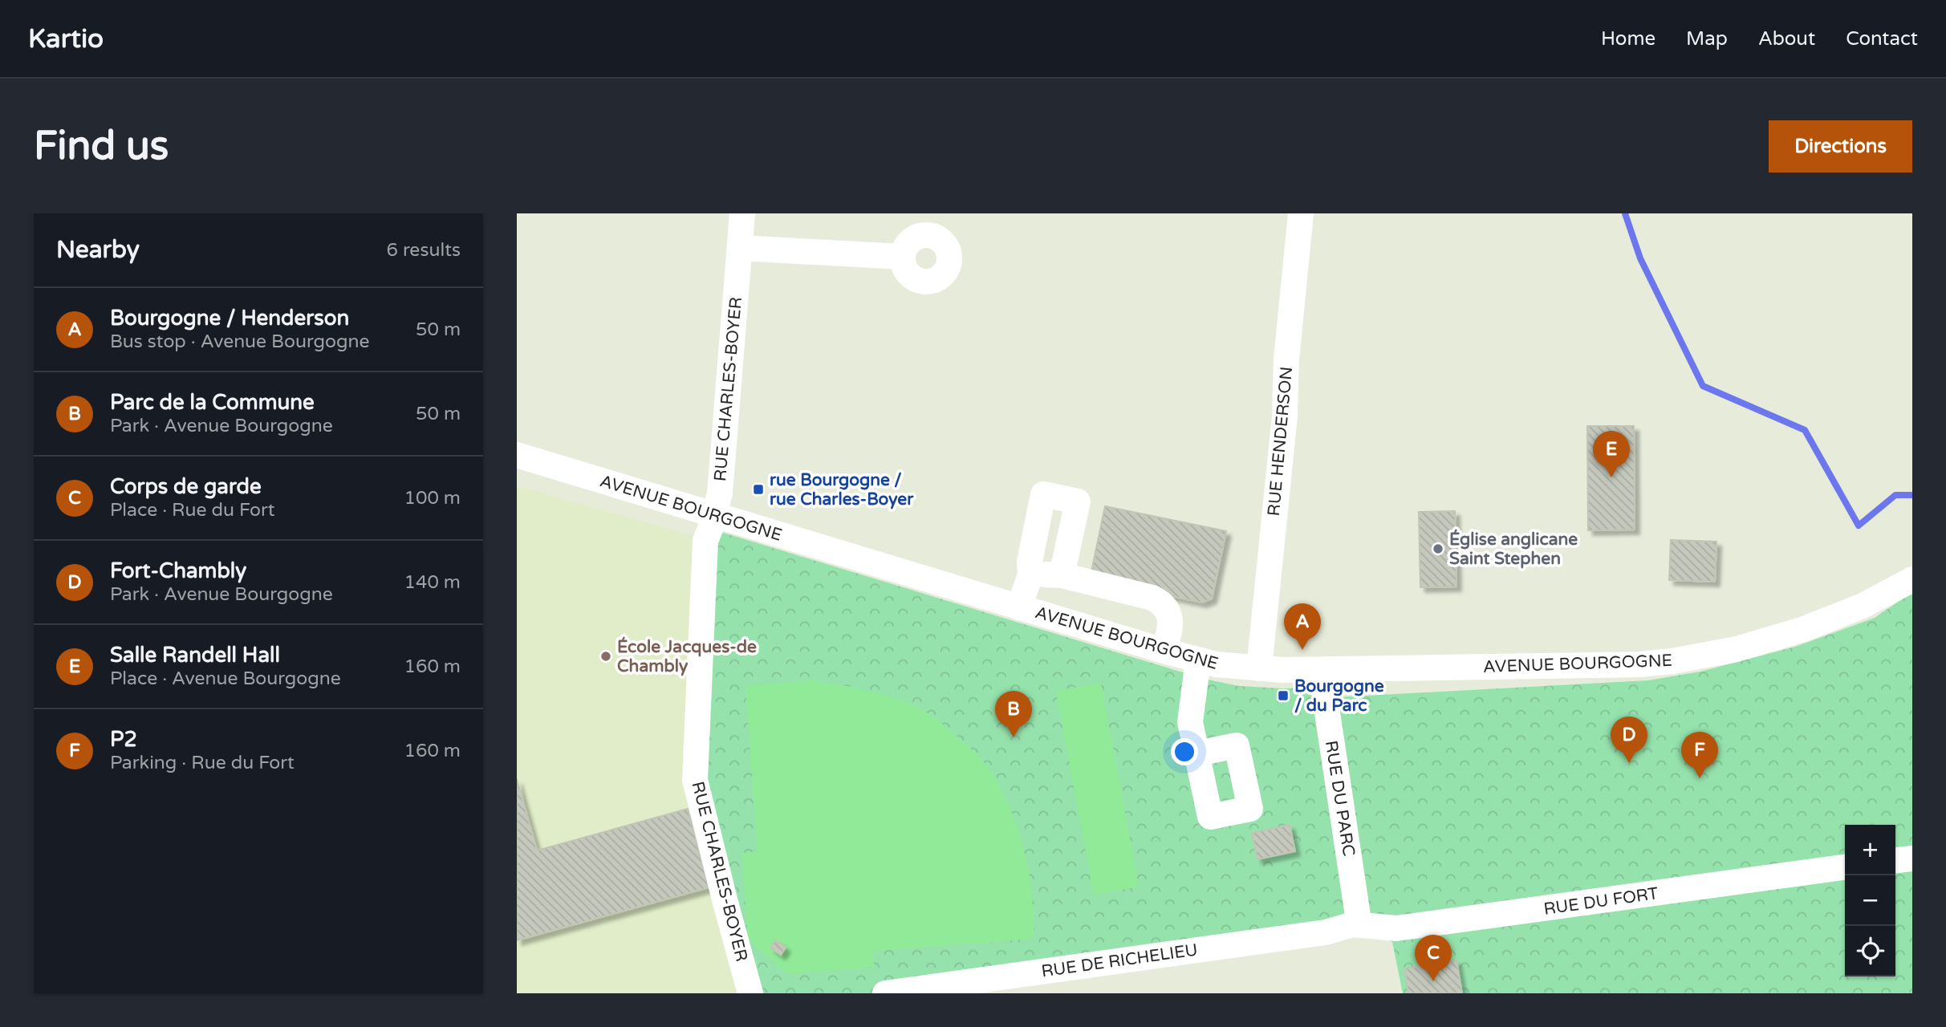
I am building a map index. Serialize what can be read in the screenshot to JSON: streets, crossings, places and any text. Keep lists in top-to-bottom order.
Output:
{
  "streets": {
    "street": [
      "RUE CHARLES-BOYER",
      "RUE HENDERSON",
      "AVENUE BOURGOGNE",
      "RUE DU PARC",
      "RUE DU FORT",
      "RUE DE RICHELIEU"
    ]
  },
  "crossings": [
    ["RUE CHARLES-BOYER", "AVENUE BOURGOGNE"],
    ["RUE HENDERSON", "AVENUE BOURGOGNE"],
    ["AVENUE BOURGOGNE", "RUE DU PARC"],
    ["RUE DU PARC", "RUE DU FORT"],
    ["RUE DU PARC", "RUE DE RICHELIEU"],
    ["RUE DU FORT", "RUE DE RICHELIEU"]
  ],
  "places": {
    "transit": ["rue Bourgogne / rue Charles-Boyer", "Bourgogne / du Parc"],
    "other": ["Église anglicane Saint Stephen", "École Jacques-de Chambly"]
  },
  "page": {
    "header": "Kartio",
    "nav": [
      "Home",
      "Map",
      "About",
      "Contact"
    ],
    "buttons": "Directions",
    "title": "Find us",
    "heading": ["Nearby", "6 results"],
    "list": [
      {
        "mark": "A",
        "name": "Bourgogne / Henderson",
        "note": "Bus stop · Avenue Bourgogne",
        "value": "50 m"
      },
      {
        "mark": "B",
        "name": "Parc de la Commune",
        "note": "Park · Avenue Bourgogne",
        "value": "50 m"
      },
      {
        "mark": "C",
        "name": "Corps de garde",
        "note": "Place · Rue du Fort",
        "value": "100 m"
      },
      {
        "mark": "D",
        "name": "Fort-Chambly",
        "note": "Park · Avenue Bourgogne",
        "value": "140 m"
      },
      {
        "mark": "E",
        "name": "Salle Randell Hall",
        "note": "Place · Avenue Bourgogne",
        "value": "160 m"
      },
      {
        "mark": "F",
        "name": "P2",
        "note": "Parking · Rue du Fort",
        "value": "160 m"
      }
    ],
    "pins": [
      "E",
      "A",
      "B",
      "D",
      "F",
      "C"
    ],
    "map_buttons": ["+", "−"]
  }
}
